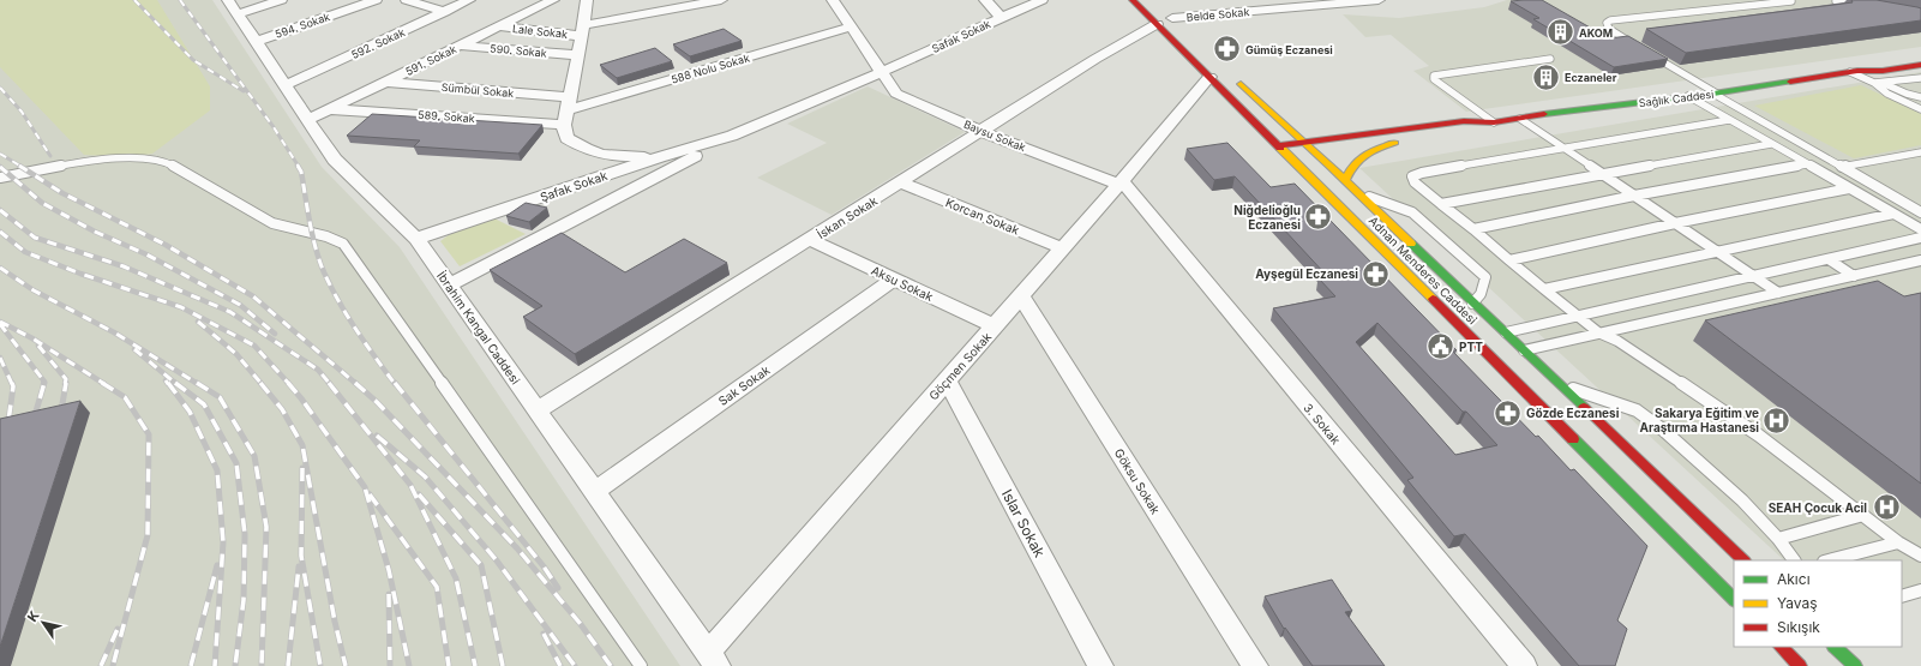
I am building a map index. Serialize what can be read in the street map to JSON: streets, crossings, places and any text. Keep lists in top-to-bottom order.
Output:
{
  "streets": {
    "main road": ["Sağlık Caddesi", "Adnan Menderes Caddesi"],
    "street": [
      "Belde Sokak",
      "594. Sokak",
      "Lale Sokak",
      "Safak Sokak",
      "592. Sokak",
      "590. Sokak",
      "591. Sokak",
      "588 Nolu Sokak",
      "Sümbül Sokak",
      "589. Sokak",
      "Baysu Sokak",
      "Şafak Sokak",
      "Korcan Sokak",
      "İskan Sokak",
      "Aksu Sokak",
      "İbrahim Kangal Caddesi",
      "Göçmen Sokak",
      "Sak Sokak",
      "3. Sokak",
      "Göksu Sokak",
      "Islar Sokak"
    ]
  },
  "crossings": [
    ["Belde Sokak", "İskan Sokak"],
    ["Belde Sokak", "Adnan Menderes Caddesi"],
    ["594. Sokak", "İbrahim Kangal Caddesi"],
    ["Lale Sokak", "591. Sokak"],
    ["Safak Sokak", "Baysu Sokak"],
    ["Safak Sokak", "Şafak Sokak"],
    ["592. Sokak", "İbrahim Kangal Caddesi"],
    ["590. Sokak", "591. Sokak"],
    ["591. Sokak", "Sümbül Sokak"],
    ["591. Sokak", "589. Sokak"],
    ["591. Sokak", "İbrahim Kangal Caddesi"],
    ["588 Nolu Sokak", "Sümbül Sokak"],
    ["588 Nolu Sokak", "Baysu Sokak"],
    ["Sağlık Caddesi", "Adnan Menderes Caddesi"],
    ["Baysu Sokak", "Şafak Sokak"],
    ["Baysu Sokak", "İskan Sokak"],
    ["Baysu Sokak", "Göçmen Sokak"],
    ["Baysu Sokak", "3. Sokak"],
    ["Şafak Sokak", "İbrahim Kangal Caddesi"],
    ["Korcan Sokak", "İskan Sokak"],
    ["Korcan Sokak", "Göçmen Sokak"],
    ["İskan Sokak", "Adnan Menderes Caddesi"],
    ["İskan Sokak", "Aksu Sokak"],
    ["İskan Sokak", "İbrahim Kangal Caddesi"],
    ["Adnan Menderes Caddesi", "Göçmen Sokak"],
    ["Aksu Sokak", "Göçmen Sokak"],
    ["Aksu Sokak", "Sak Sokak"],
    ["İbrahim Kangal Caddesi", "Göçmen Sokak"],
    ["İbrahim Kangal Caddesi", "Sak Sokak"],
    ["Göçmen Sokak", "3. Sokak"],
    ["Göçmen Sokak", "Göksu Sokak"],
    ["Göçmen Sokak", "Islar Sokak"]
  ],
  "places": {
    "building": ["AKOM", "Eczaneler"],
    "pharmacy": [
      "Gümüş Eczanesi",
      "Niğdelioğlu Eczanesi",
      "Ayşegül Eczanesi",
      "Gözde Eczanesi"
    ],
    "public building": ["PTT"],
    "hospital": ["Sakarya Eğitim ve Araştırma Hastanesi", "SEAH Çocuk Acil"]
  },
  "legend": ["Akıcı", "Yavaş", "Sıkışık"],
  "north": "top left"
}
